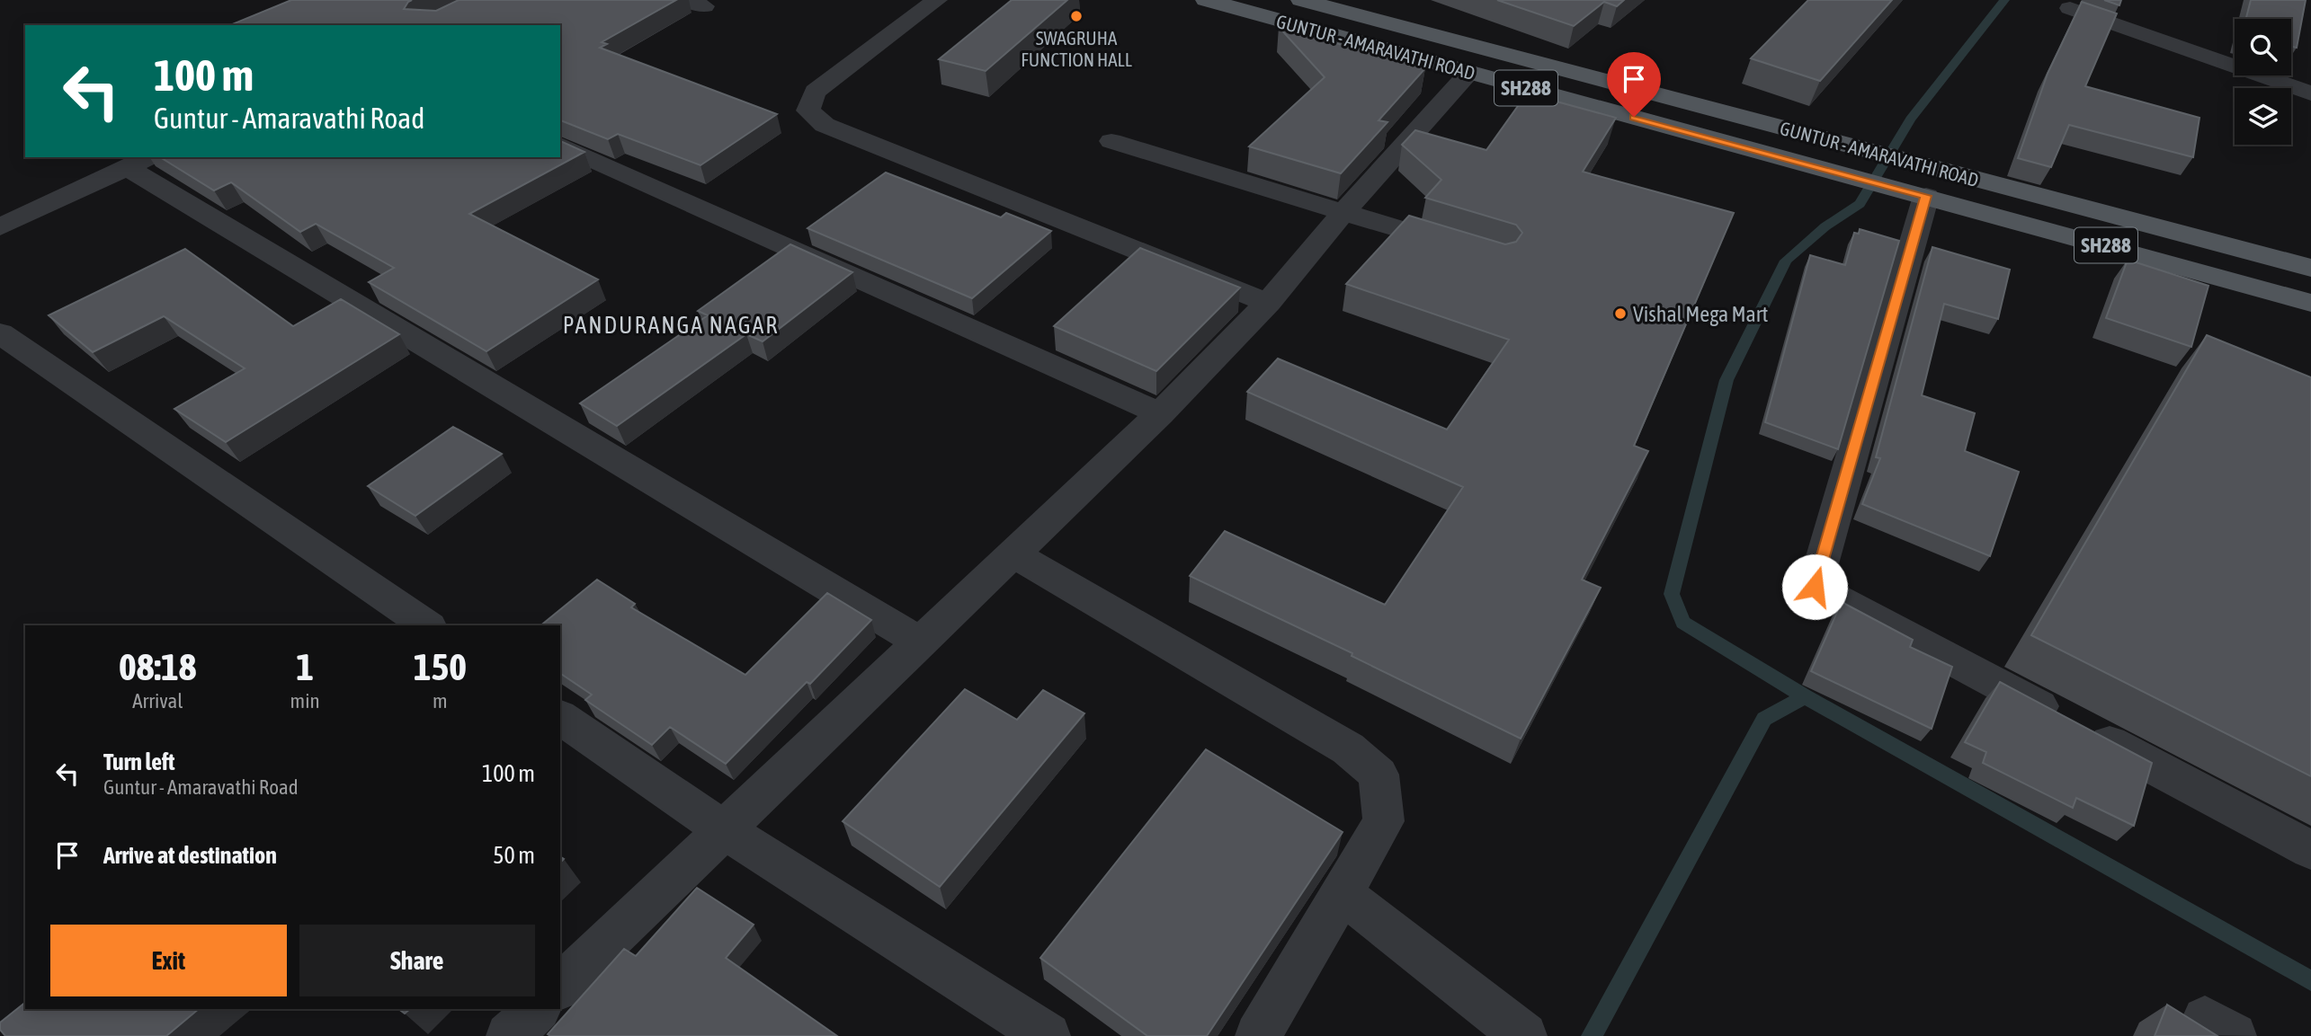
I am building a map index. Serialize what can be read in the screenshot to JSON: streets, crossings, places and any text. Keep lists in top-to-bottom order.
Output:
{
  "streets": {
    "main road": ["GUNTUR - AMARAVATHI ROAD", "SH288"]
  },
  "districts": ["PANDURANGA NAGAR"],
  "places": ["SWAGRUHA FUNCTION HALL", "Vishal Mega Mart"],
  "page": {
    "turn": ["100 m", "Guntur - Amaravathi Road"],
    "eta": [
      "08:18",
      "Arrival",
      "1",
      "min",
      "150",
      "m"
    ],
    "list": [
      {
        "name": "Turn left",
        "note": "Guntur - Amaravathi Road",
        "value": "100 m"
      },
      {
        "name": "Arrive at destination",
        "value": "50 m"
      }
    ],
    "buttons": ["Exit", "Share"]
  }
}
